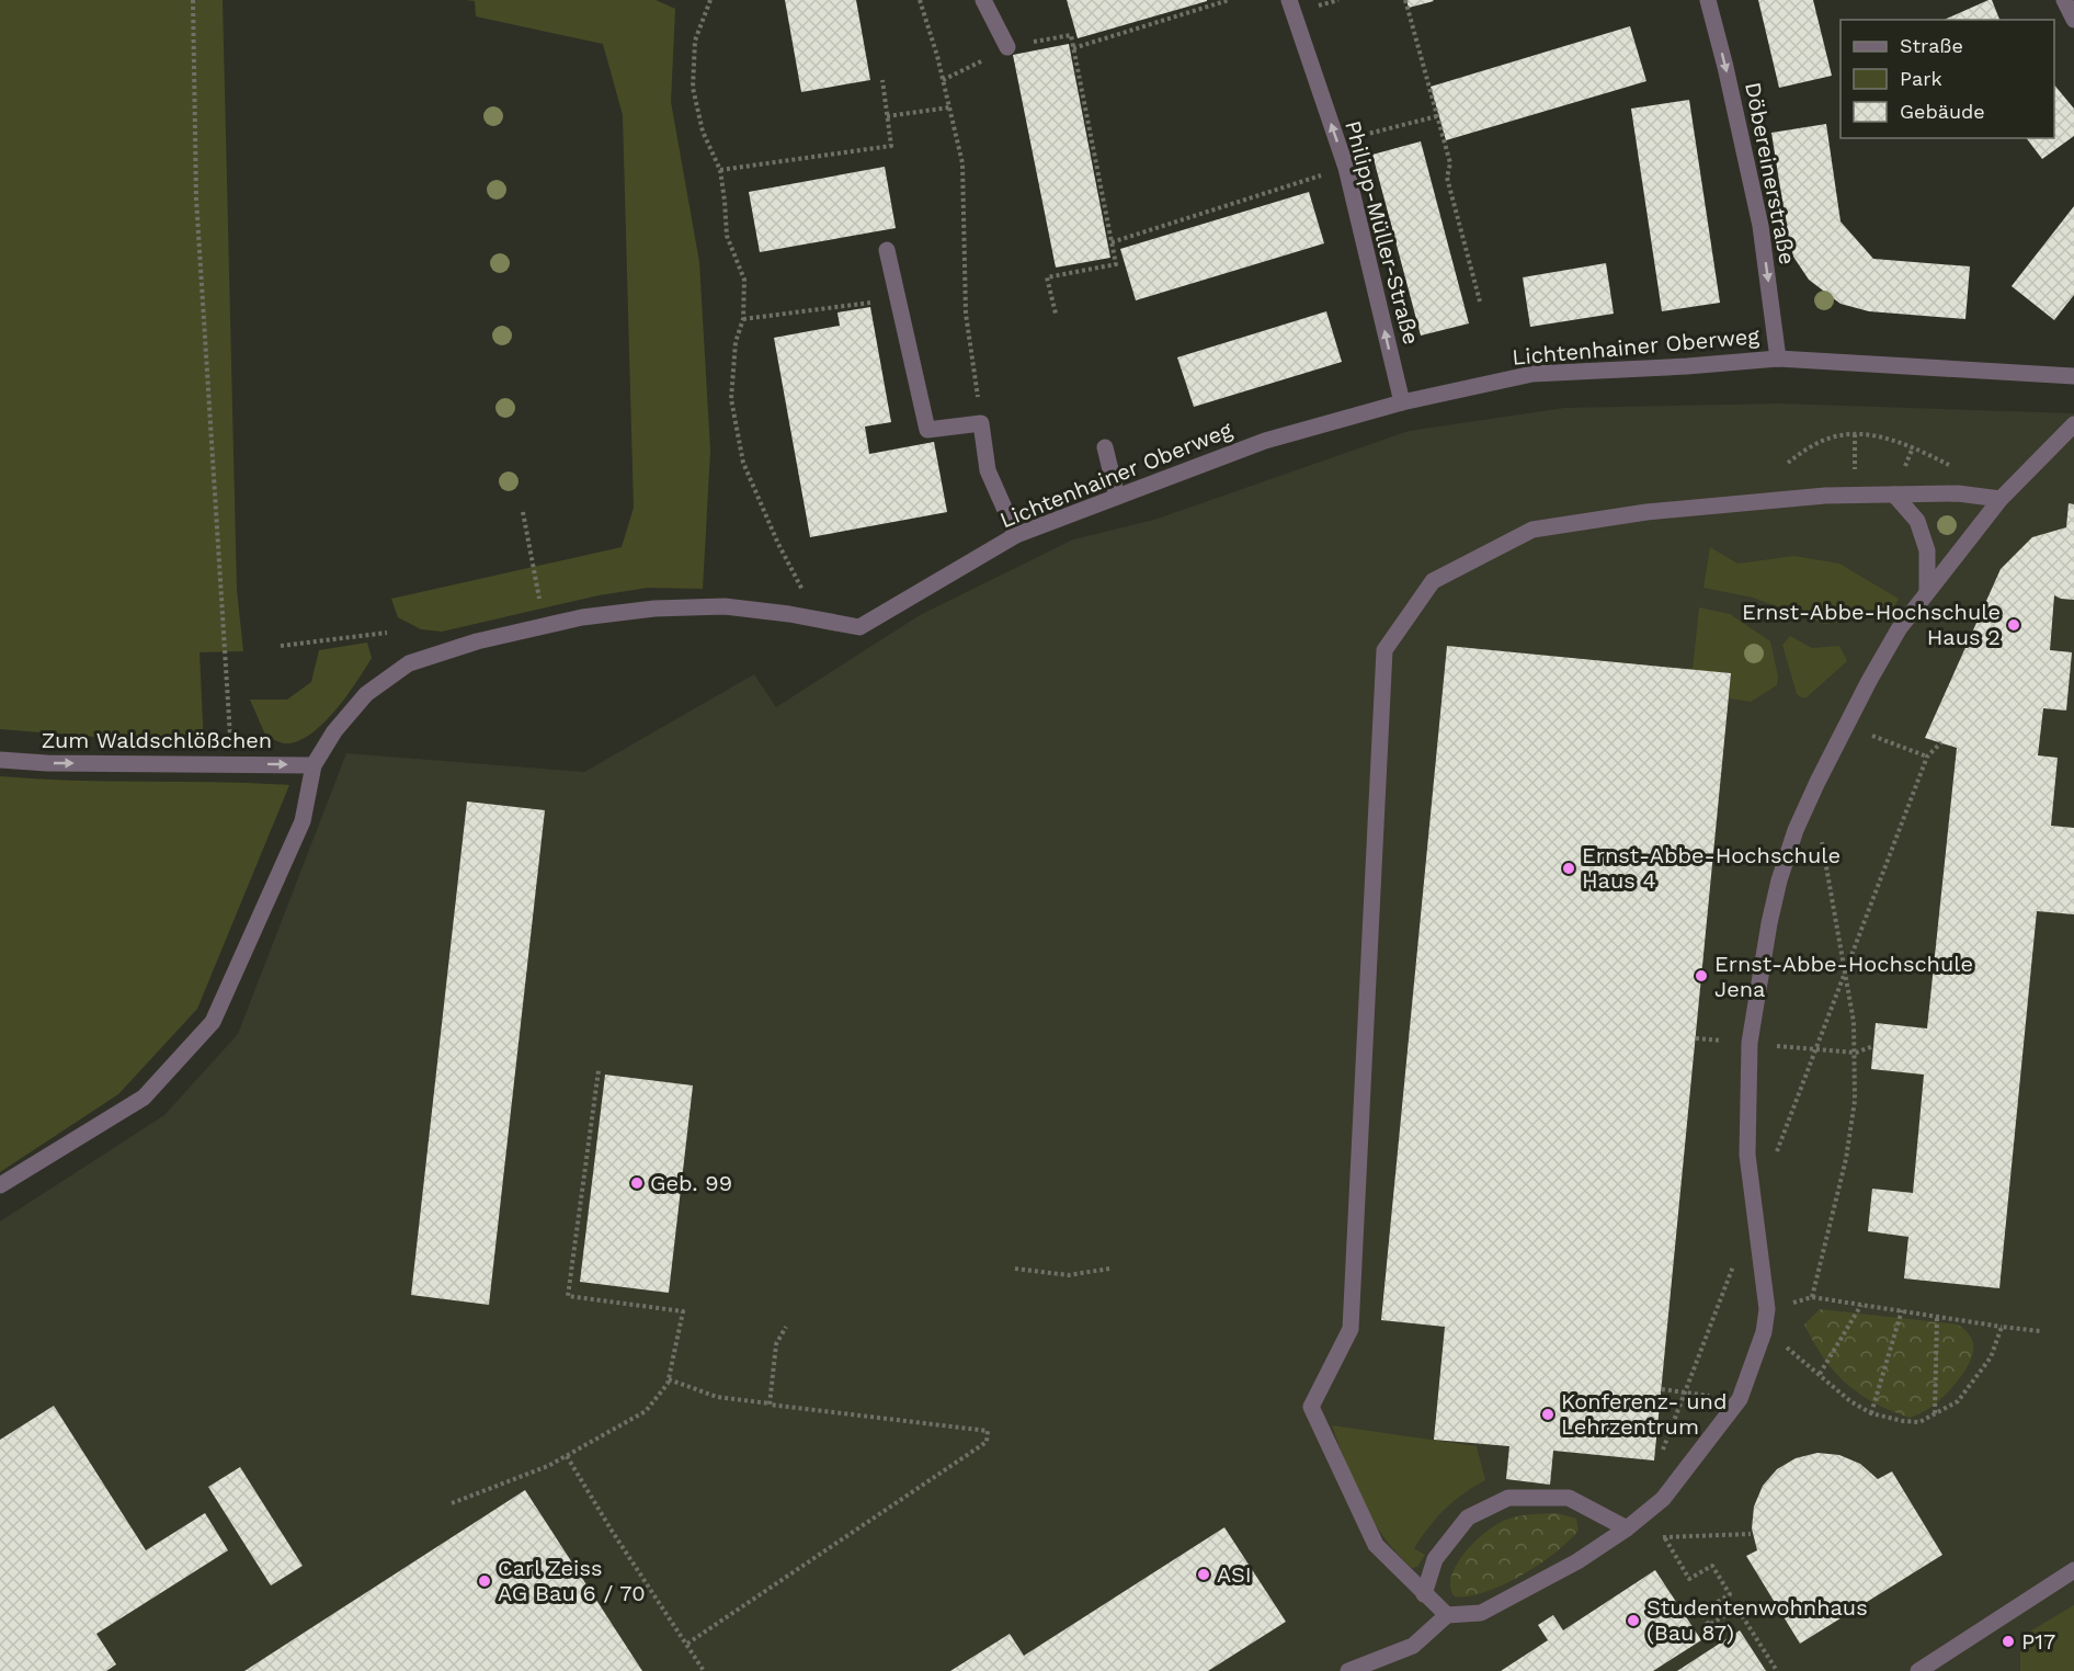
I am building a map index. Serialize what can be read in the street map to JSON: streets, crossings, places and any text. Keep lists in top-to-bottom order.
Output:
{
  "streets": {
    "street": [
      "Döbereinerstraße",
      "Philipp-Müller-Straße",
      "Lichtenhainer Oberweg",
      "Zum Waldschlößchen"
    ]
  },
  "crossings": [
    ["Döbereinerstraße", "Lichtenhainer Oberweg"],
    ["Philipp-Müller-Straße", "Lichtenhainer Oberweg"],
    ["Lichtenhainer Oberweg", "Zum Waldschlößchen"]
  ],
  "one_way": ["Döbereinerstraße", "Philipp-Müller-Straße", "Zum Waldschlößchen"],
  "places": [
    "Ernst-Abbe-Hochschule Haus 2",
    "Ernst-Abbe-Hochschule Haus 4",
    "Ernst-Abbe-Hochschule Jena",
    "Geb. 99",
    "Konferenz- und Lehrzentrum",
    "ASI",
    "Carl Zeiss AG Bau 6 / 70",
    "Studentenwohnhaus (Bau 87)",
    "P17"
  ],
  "legend": ["Straße", "Park", "Gebäude"]
}
